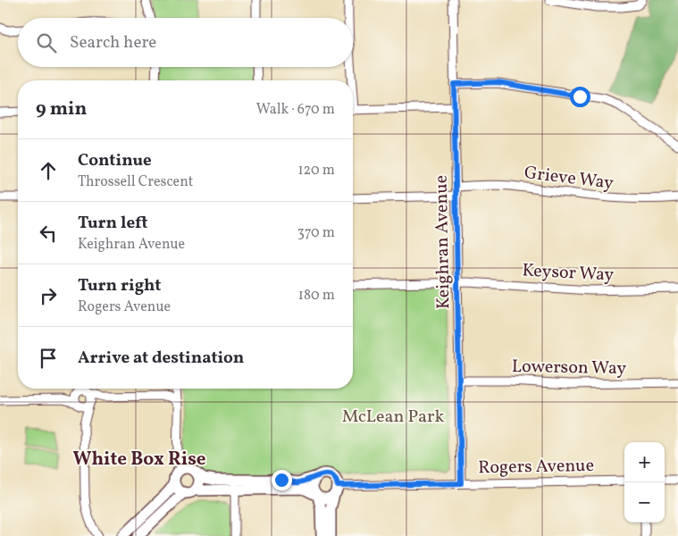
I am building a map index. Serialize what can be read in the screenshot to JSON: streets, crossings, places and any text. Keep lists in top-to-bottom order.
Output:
{
  "streets": {
    "street": [
      "Grieve Way",
      "Keighran Avenue",
      "Keysor Way",
      "Lowerson Way",
      "Rogers Avenue"
    ]
  },
  "crossings": [
    ["Grieve Way", "Keighran Avenue"],
    ["Keighran Avenue", "Keysor Way"],
    ["Keighran Avenue", "Lowerson Way"],
    ["Keighran Avenue", "Rogers Avenue"]
  ],
  "districts": ["White Box Rise"],
  "parks": ["McLean Park"],
  "page": {
    "search": "Search here",
    "heading": ["9 min", "Walk · 670 m"],
    "list": [
      ["Continue", "Throssell Crescent", "120 m"],
      ["Turn left", "Keighran Avenue", "370 m"],
      ["Turn right", "Rogers Avenue", "180 m"],
      "Arrive at destination"
    ],
    "map_buttons": ["+", "−"]
  }
}
